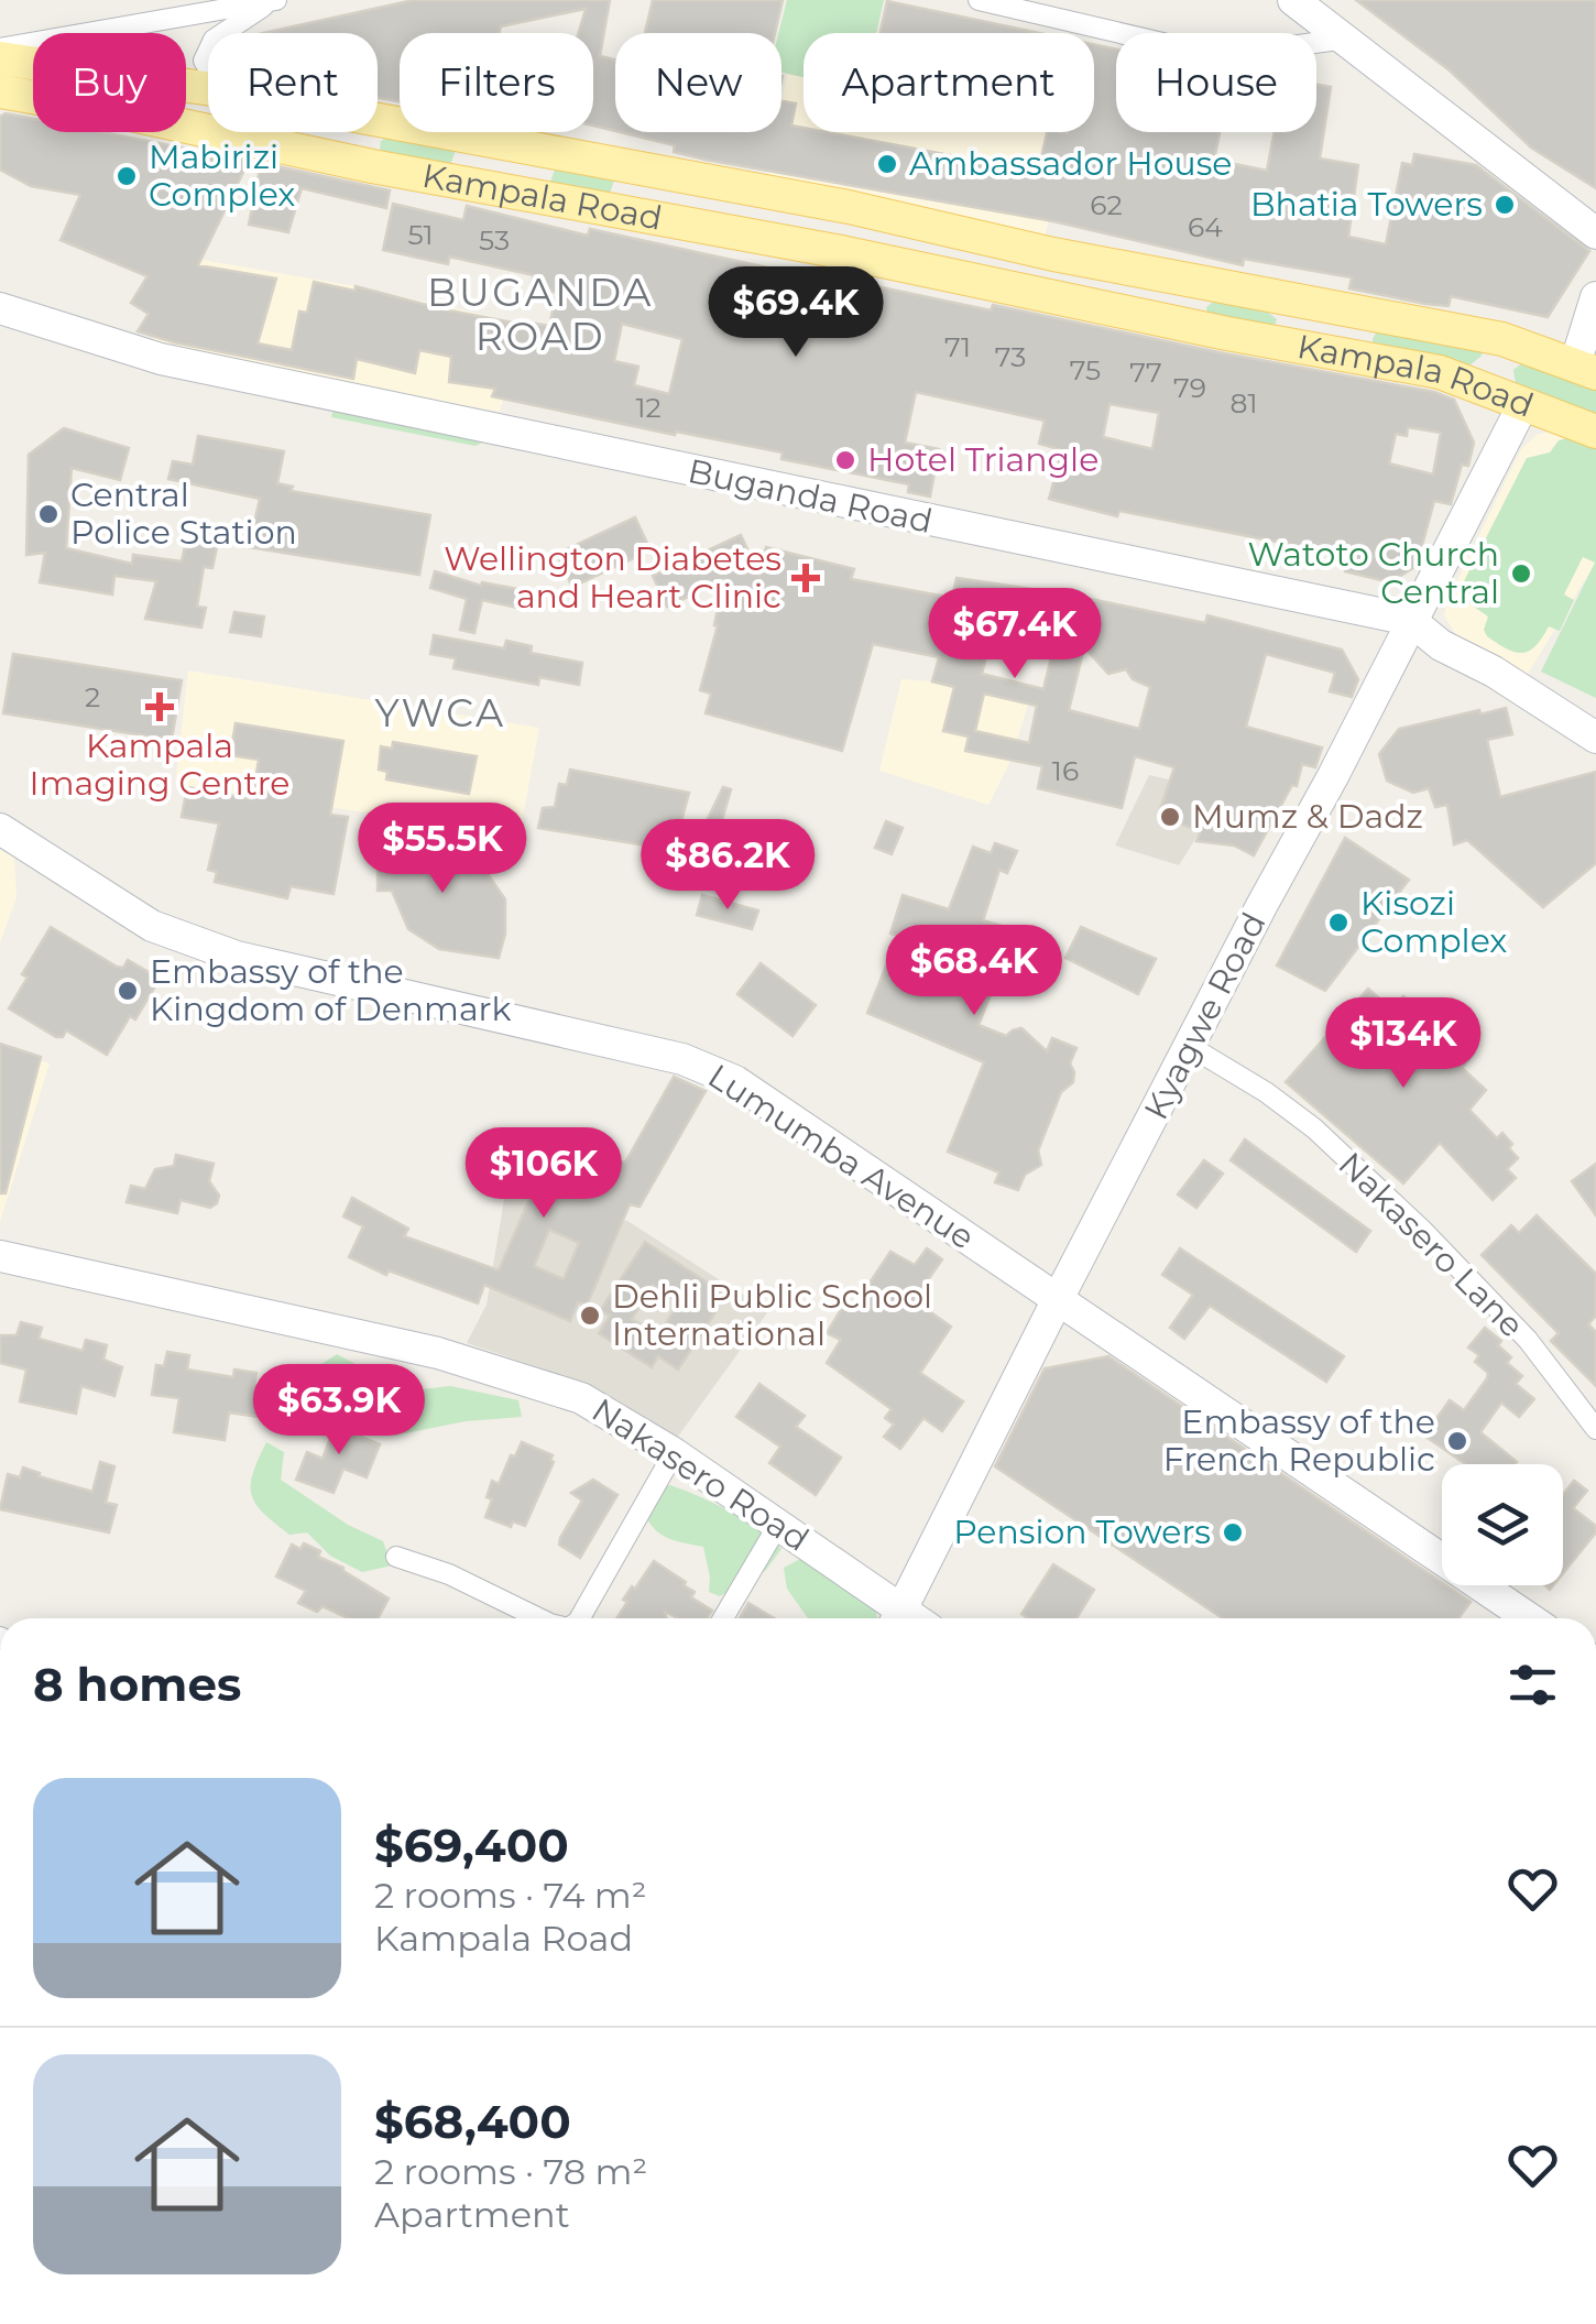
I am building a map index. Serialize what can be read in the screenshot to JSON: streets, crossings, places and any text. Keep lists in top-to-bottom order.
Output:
{
  "streets": {
    "main road": [
      "Kampala Road",
      "Buganda Road",
      "Kyagwe Road",
      "Lumumba Avenue",
      "Nakasero Road"
    ],
    "street": ["Nakasero Lane"]
  },
  "crossings": [
    ["Kampala Road", "Kyagwe Road"],
    ["Buganda Road", "Kyagwe Road"],
    ["Kyagwe Road", "Lumumba Avenue"],
    ["Kyagwe Road", "Nakasero Lane"]
  ],
  "districts": ["BUGANDA ROAD", "YWCA"],
  "places": {
    "other": [
      "Ambassador House",
      "Mabirizi Complex",
      "Bhatia Towers",
      "Hotel Triangle",
      "Central Police Station",
      "Watoto Church Central",
      "Mumz & Dadz",
      "Kisozi Complex",
      "Embassy of the Kingdom of Denmark",
      "Dehli Public School International",
      "Embassy of the French Republic",
      "Pension Towers"
    ],
    "health": ["Wellington Diabetes and Heart Clinic", "Kampala Imaging Centre"]
  },
  "house_numbers": [
    "62",
    "64",
    "51",
    "53",
    "71",
    "73",
    "75",
    "77",
    "79",
    "81",
    "12",
    "2",
    "16"
  ],
  "page": {
    "chip": [
      "Buy",
      "Rent",
      "Filters",
      "New",
      "Apartment",
      "House"
    ],
    "price": [
      "$69.4K",
      "$67.4K",
      "$55.5K",
      "$86.2K",
      "$68.4K",
      "$134K",
      "$106K",
      "$63.9K"
    ],
    "heading": "8 homes",
    "list": [
      {
        "name": "$69,400",
        "note": "2 rooms · 74 m² · Kampala Road"
      },
      {
        "name": "$68,400",
        "note": "2 rooms · 78 m² · Apartment"
      }
    ]
  }
}
